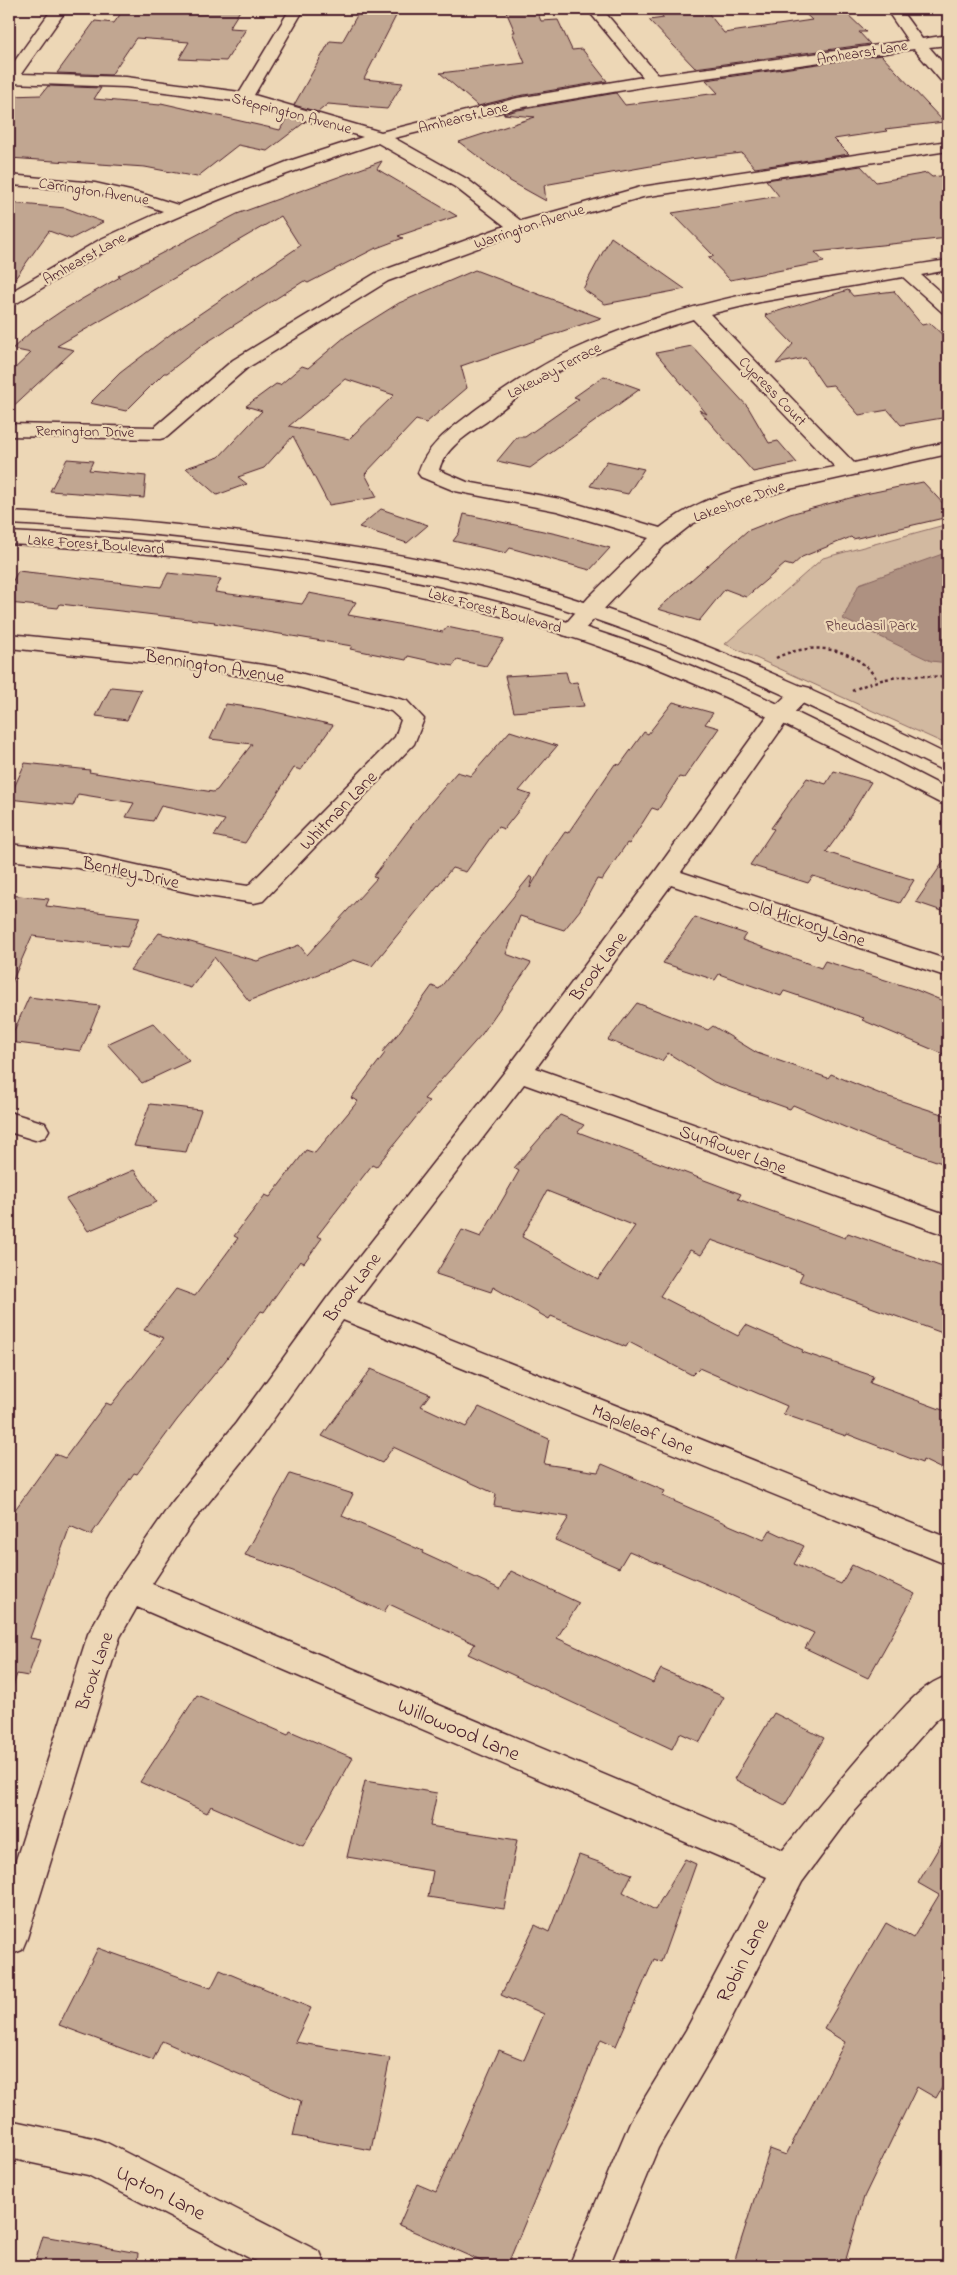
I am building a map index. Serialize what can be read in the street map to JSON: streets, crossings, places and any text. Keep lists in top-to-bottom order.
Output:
{
  "streets": {
    "street": [
      "Amhearst Lane",
      "Steppington Avenue",
      "Carrington Avenue",
      "Warrington Avenue",
      "Lakeway Terrace",
      "Cypress Court",
      "Remington Drive",
      "Lakeshore Drive",
      "Lake Forest Boulevard",
      "Bennington Avenue",
      "Whitman Lane",
      "Bentley Drive",
      "Old Hickory Lane",
      "Brook Lane",
      "Sunflower Lane",
      "Mapleleaf Lane",
      "Willowood Lane",
      "Robin Lane",
      "Upton Lane"
    ]
  },
  "crossings": [
    ["Amhearst Lane", "Steppington Avenue"],
    ["Amhearst Lane", "Carrington Avenue"],
    ["Steppington Avenue", "Warrington Avenue"],
    ["Warrington Avenue", "Remington Drive"],
    ["Lakeway Terrace", "Cypress Court"],
    ["Lakeway Terrace", "Lakeshore Drive"],
    ["Cypress Court", "Lakeshore Drive"],
    ["Lakeshore Drive", "Lake Forest Boulevard"],
    ["Lake Forest Boulevard", "Brook Lane"],
    ["Bennington Avenue", "Whitman Lane"],
    ["Whitman Lane", "Bentley Drive"],
    ["Old Hickory Lane", "Brook Lane"],
    ["Brook Lane", "Sunflower Lane"],
    ["Brook Lane", "Mapleleaf Lane"],
    ["Brook Lane", "Willowood Lane"],
    ["Willowood Lane", "Robin Lane"]
  ],
  "parks": ["Rheudasil Park"]
}
